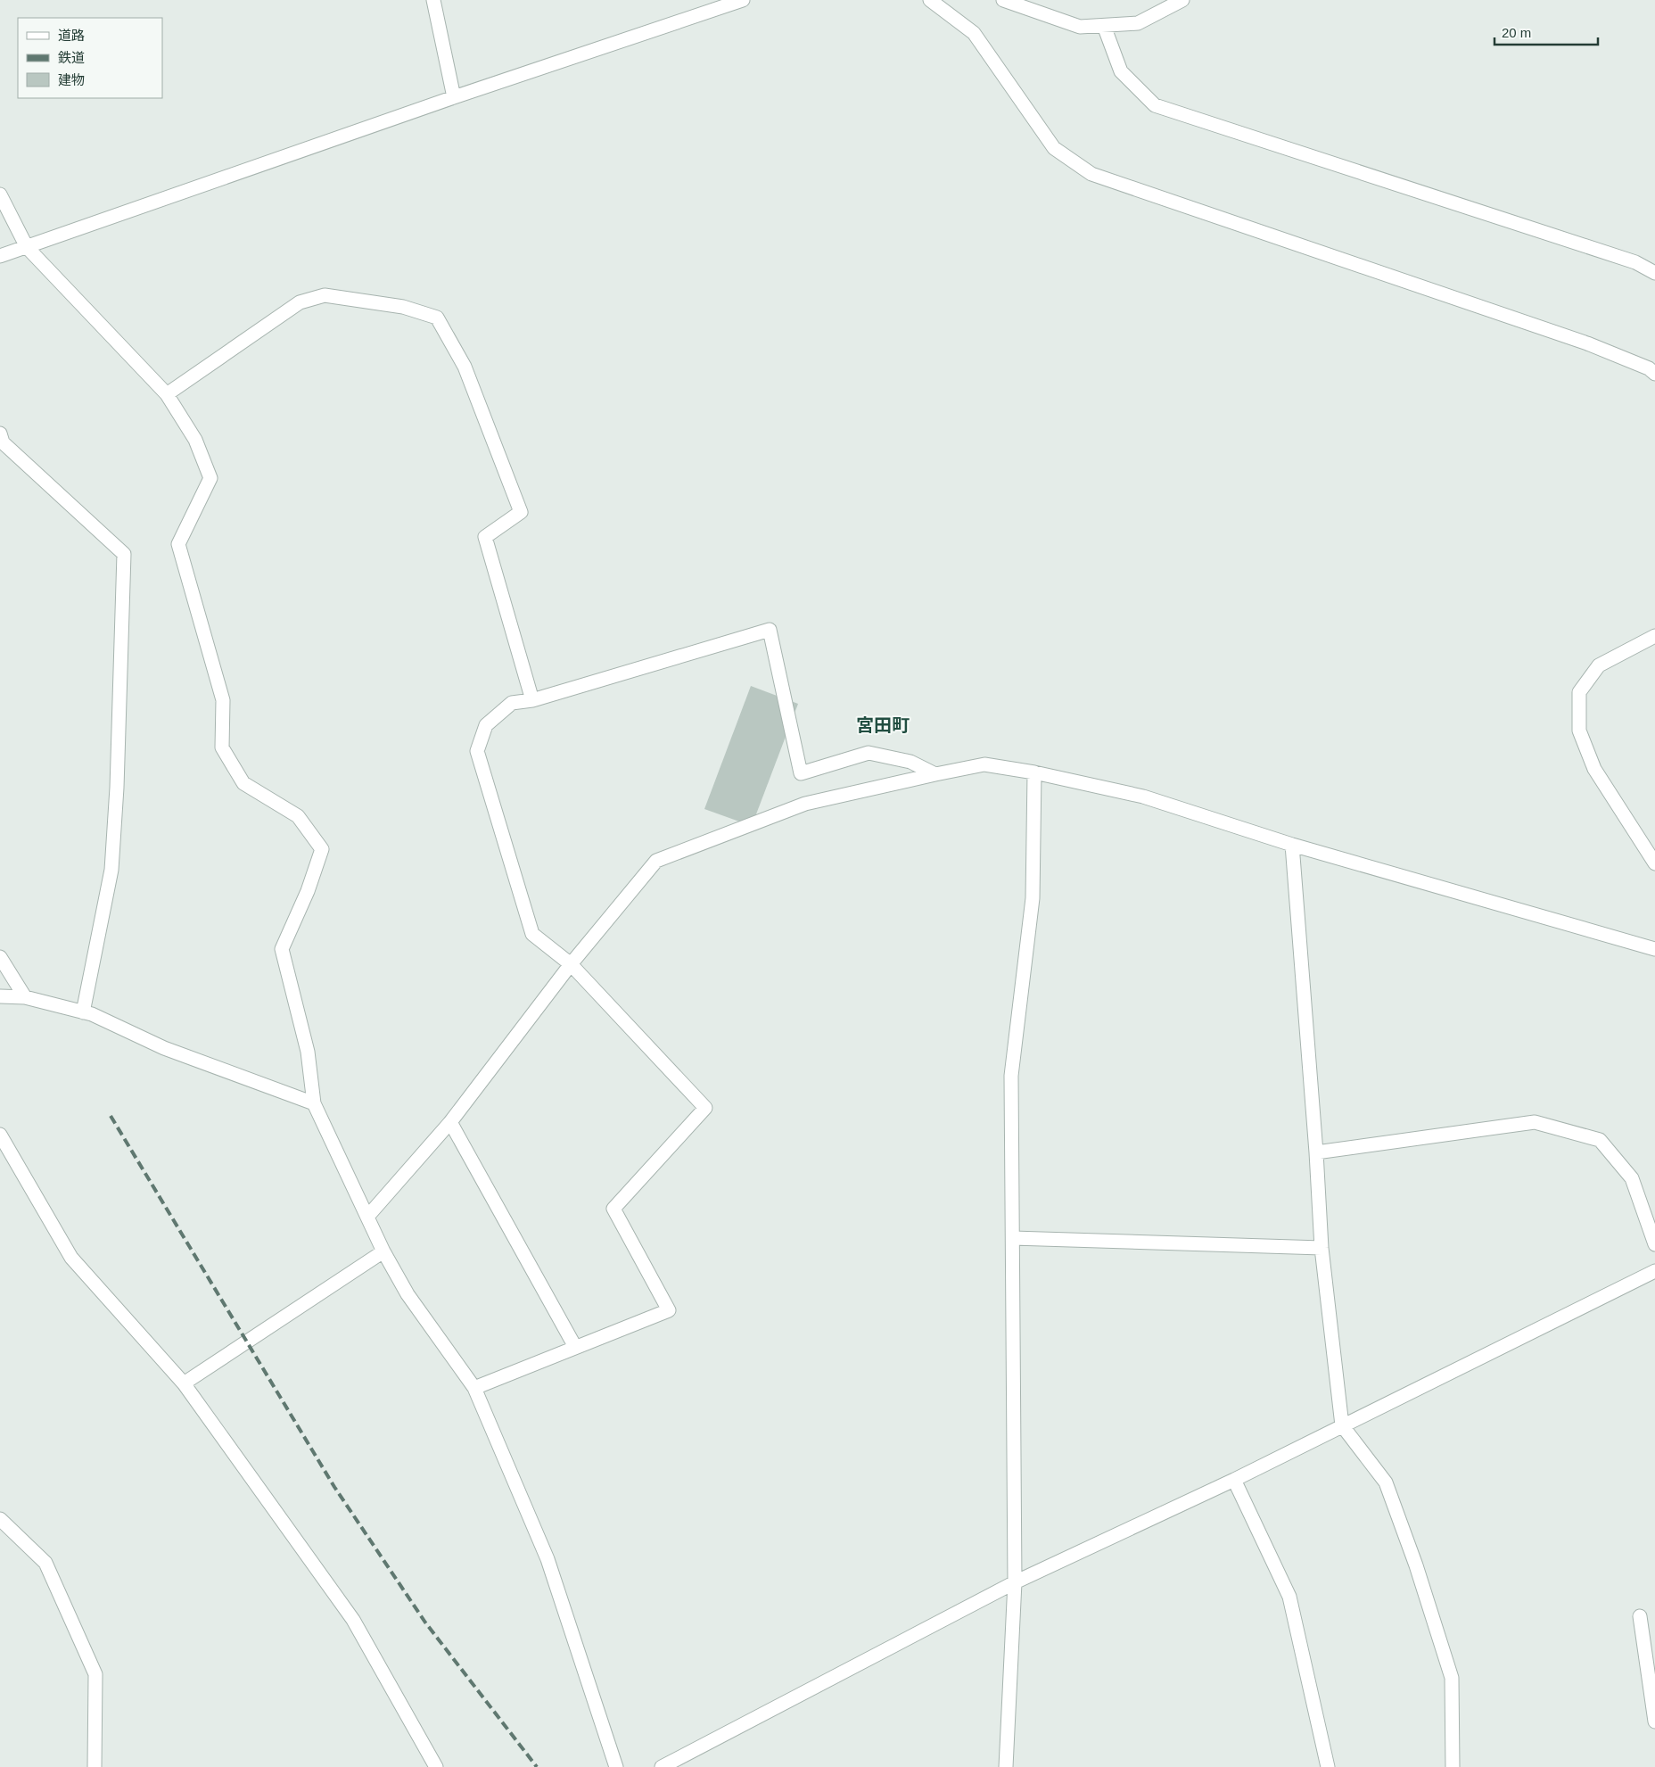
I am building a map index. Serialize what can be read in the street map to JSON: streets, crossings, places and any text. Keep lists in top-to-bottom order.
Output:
{
  "districts": ["宮田町"],
  "legend": ["道路", "鉄道", "建物"],
  "scale_bar": "20 m"
}
